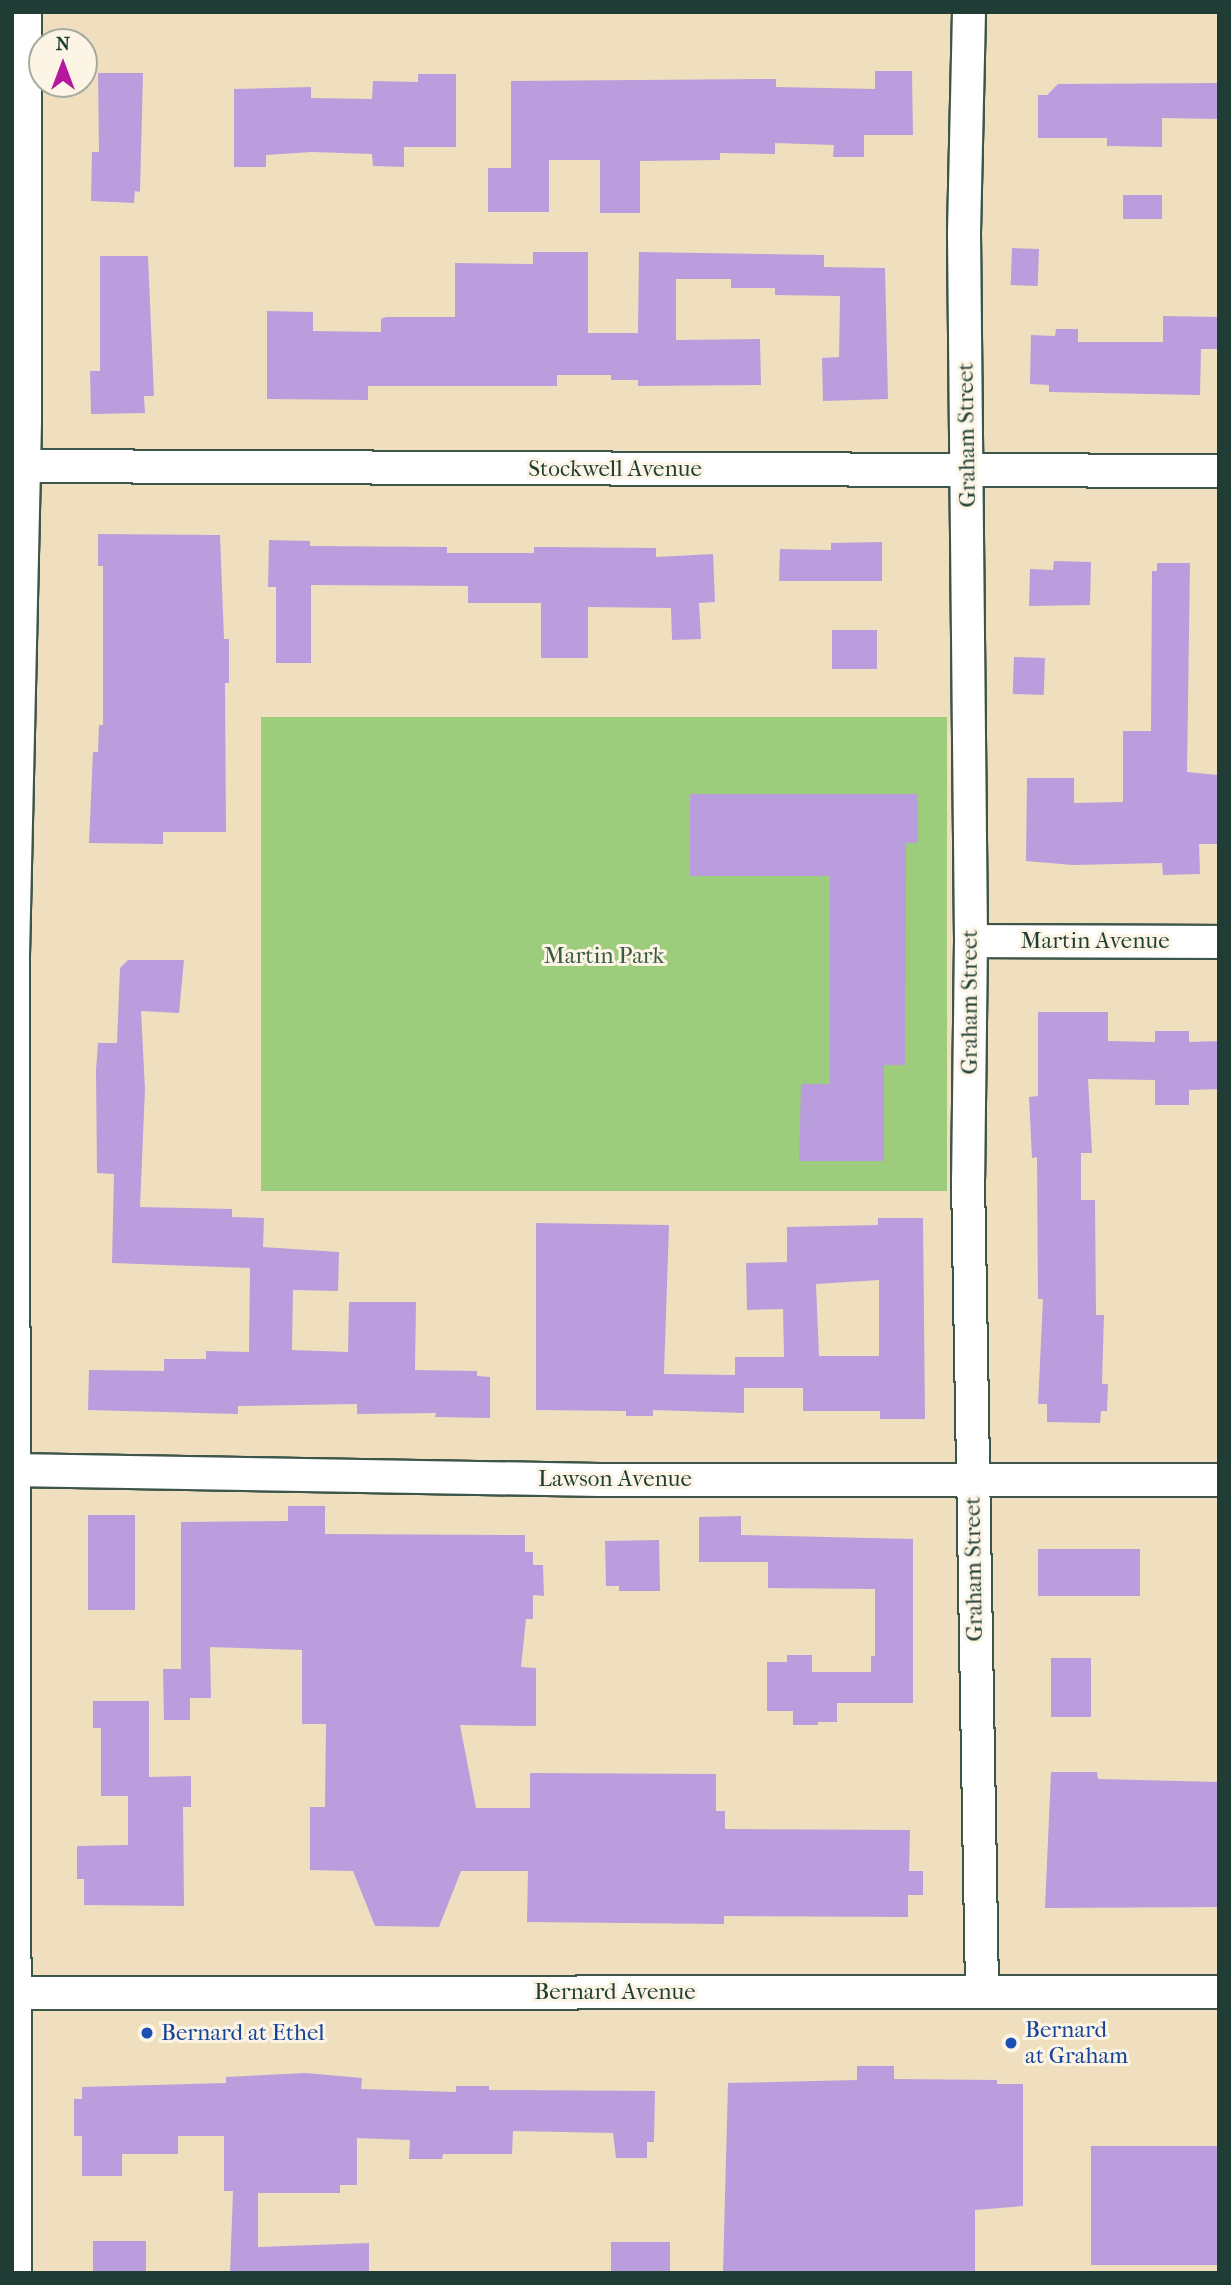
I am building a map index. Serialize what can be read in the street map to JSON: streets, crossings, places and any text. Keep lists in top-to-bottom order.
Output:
{
  "streets": {
    "street": [
      "Graham Street",
      "Stockwell Avenue",
      "Martin Avenue",
      "Lawson Avenue",
      "Bernard Avenue"
    ]
  },
  "crossings": [
    ["Graham Street", "Stockwell Avenue"],
    ["Graham Street", "Martin Avenue"],
    ["Graham Street", "Lawson Avenue"],
    ["Graham Street", "Bernard Avenue"]
  ],
  "parks": ["Martin Park"],
  "places": ["Bernard at Ethel", "Bernard at Graham"],
  "north": "top"
}
